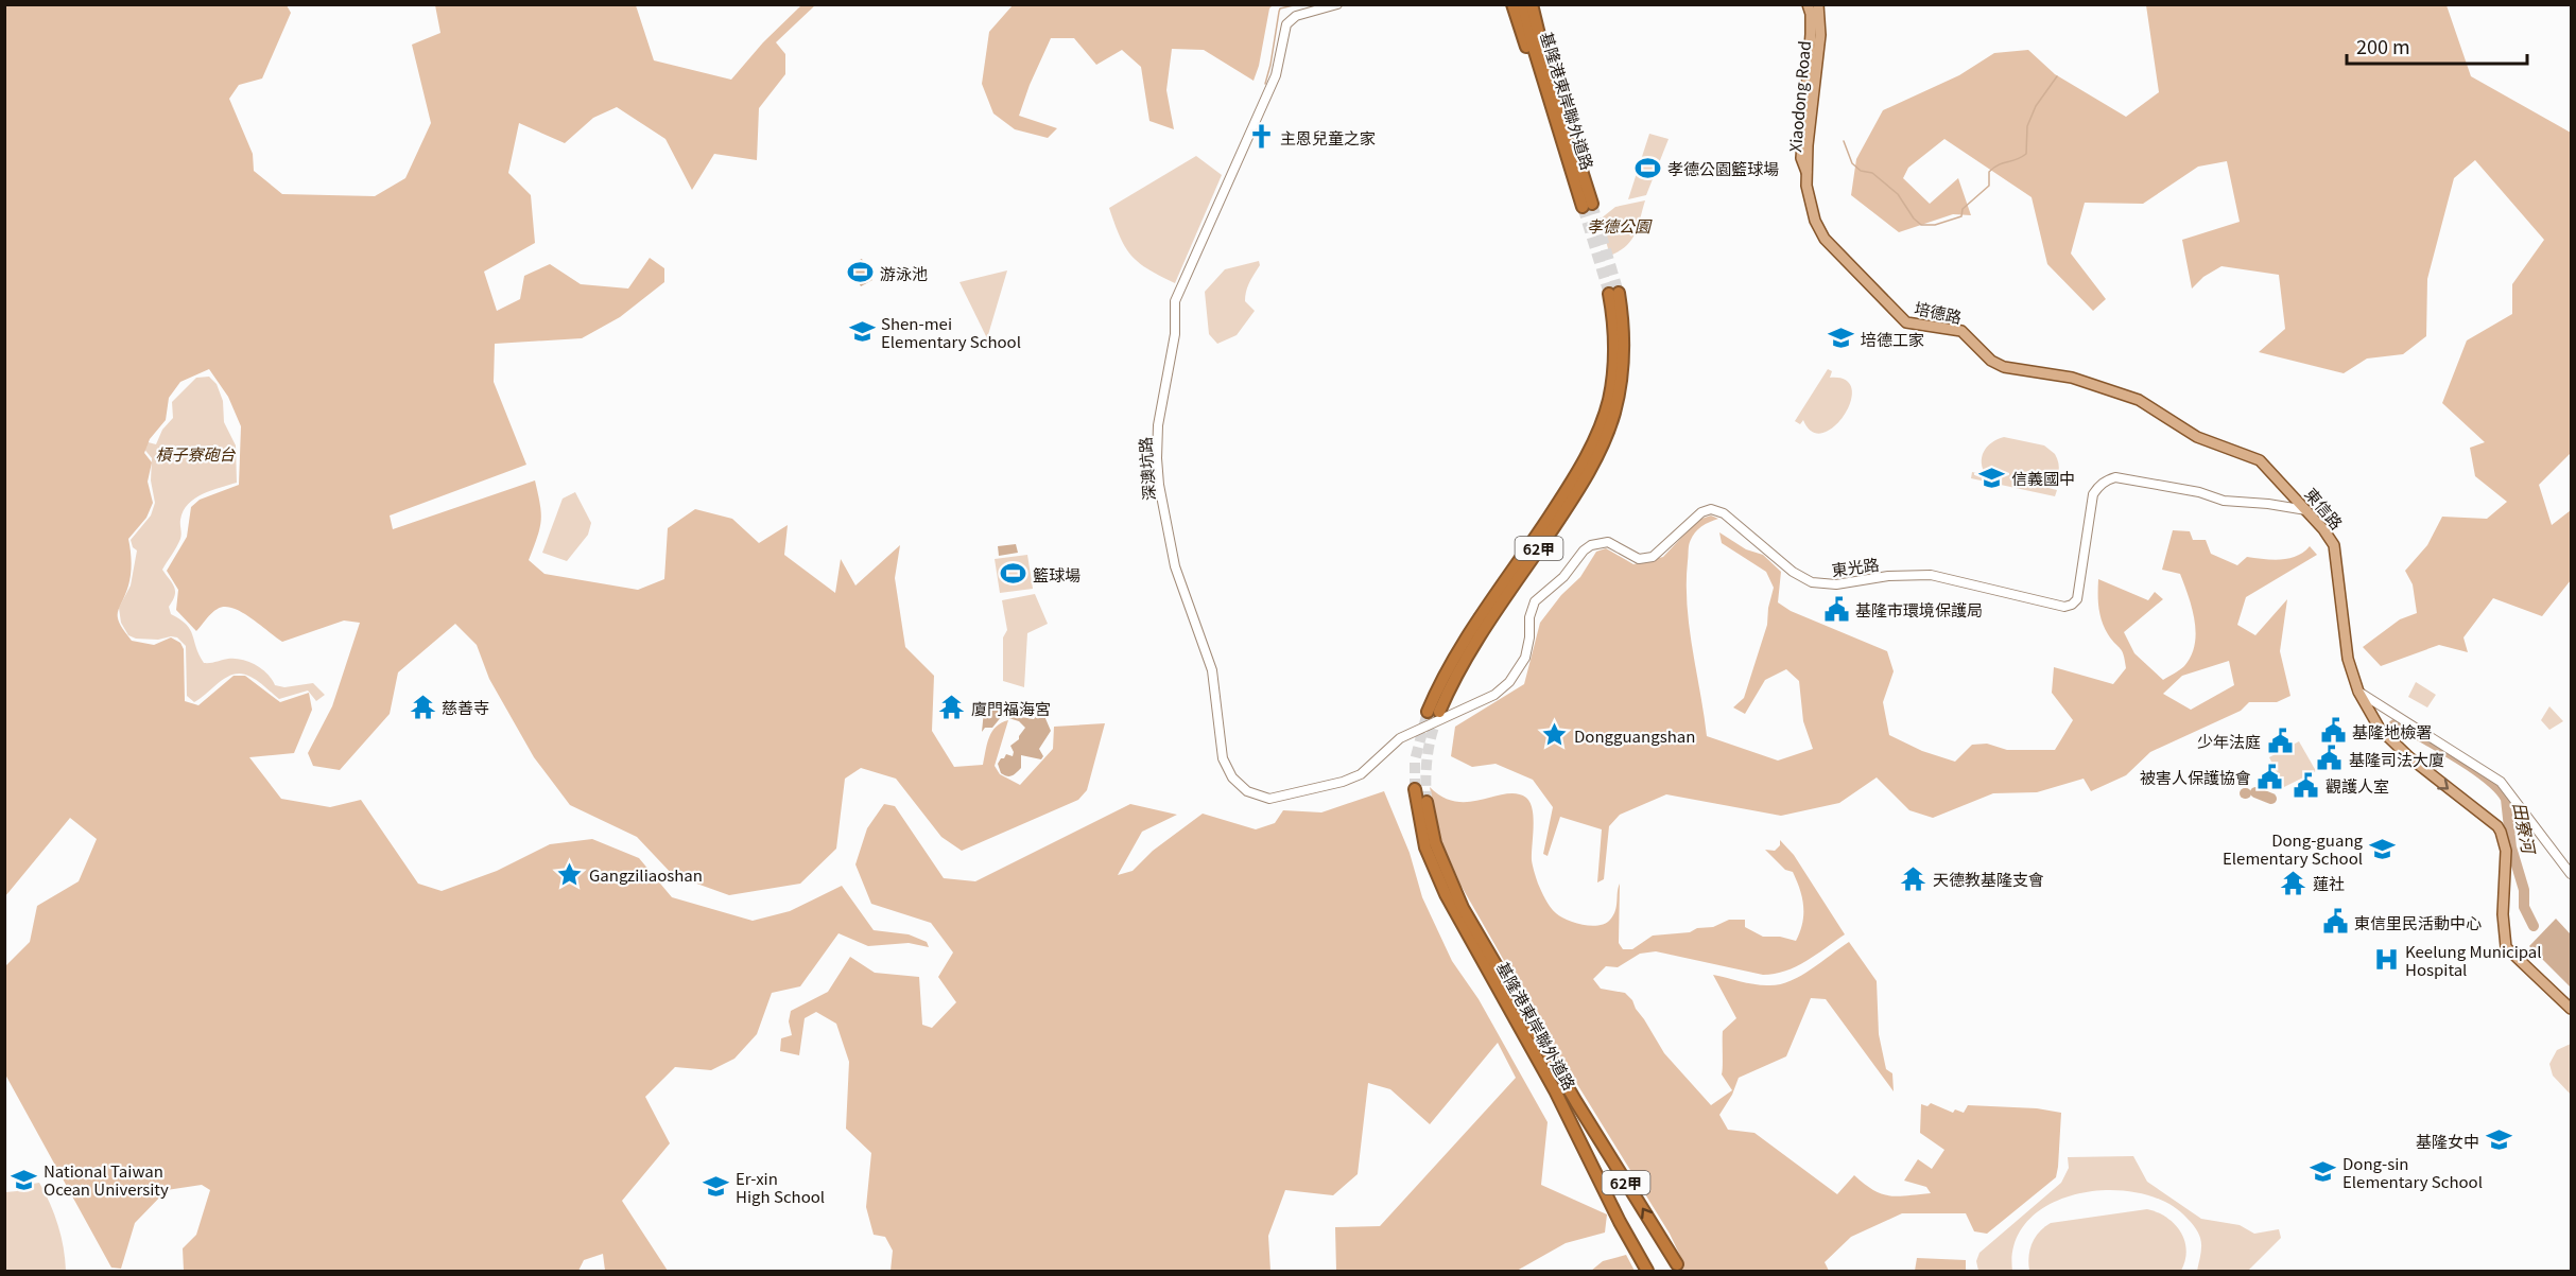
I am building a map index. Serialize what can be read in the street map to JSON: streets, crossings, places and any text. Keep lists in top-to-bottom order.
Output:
{
  "streets": {
    "highway": ["基隆港東岸聯外道路", "62甲"],
    "main road": ["Xiaodong Road", "培德路", "東信路"],
    "street": ["深澳坑路", "東光路"]
  },
  "crossings": [
    ["Xiaodong Road", "培德路"],
    ["培德路", "東信路"],
    ["深澳坑路", "東光路"],
    ["東信路", "東光路"]
  ],
  "one_way": ["東信路"],
  "water": ["田寮河"],
  "parks": ["孝德公園", "槓子寮砲台"],
  "places": {
    "church": ["主恩兒童之家"],
    "sports": ["孝德公園籃球場", "游泳池", "籃球場"],
    "school or university": [
      "Shen-mei Elementary School",
      "培德工家",
      "信義國中",
      "Dong-guang Elementary School",
      "基隆女中",
      "Dong-sin Elementary School",
      "National Taiwan Ocean University",
      "Er-xin High School"
    ],
    "public building": [
      "基隆市環境保護局",
      "基隆地檢署",
      "少年法庭",
      "基隆司法大廈",
      "被害人保護協會",
      "觀護人室",
      "東信里民活動中心"
    ],
    "temple": [
      "慈善寺",
      "廈門福海宮",
      "天德教基隆支會",
      "蓮社"
    ],
    "place": ["Dongguangshan", "Gangziliaoshan"],
    "hospital": ["Keelung Municipal Hospital"]
  },
  "scale_bar": "200 m"
}
